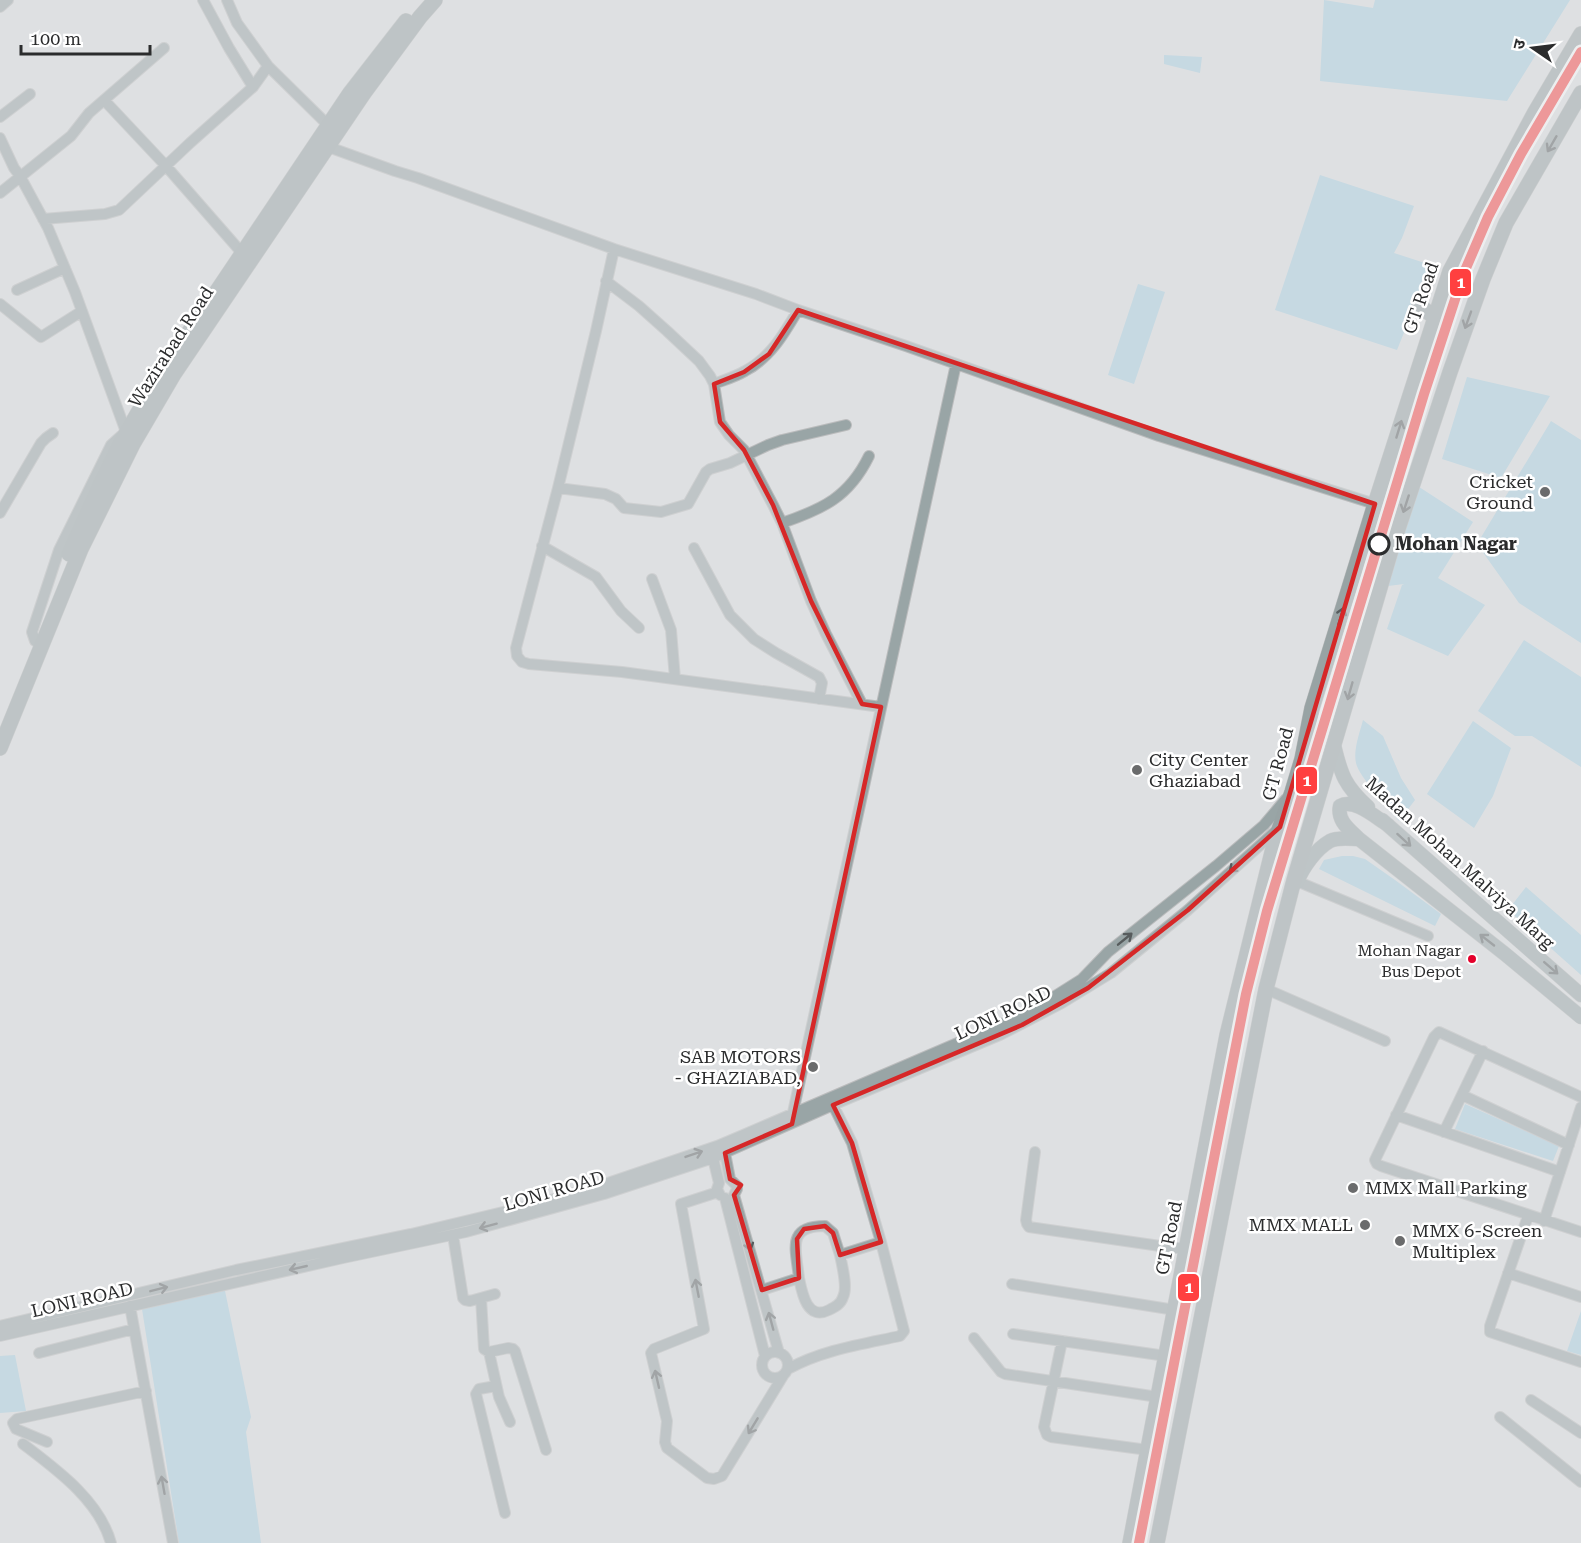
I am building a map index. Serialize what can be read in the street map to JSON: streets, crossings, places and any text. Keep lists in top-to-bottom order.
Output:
{
  "streets": {
    "highway": ["GT Road", "Wazirabad Road"],
    "main road": ["Madan Mohan Malviya Marg"],
    "street": ["LONI ROAD"]
  },
  "places": [
    "Cricket Ground",
    "Mohan Nagar",
    "City Center Ghaziabad",
    "Mohan Nagar Bus Depot",
    "SAB MOTORS - GHAZIABAD,",
    "MMX Mall Parking",
    "MMX MALL",
    "MMX 6-Screen Multiplex"
  ],
  "lines": ["transit line 1"],
  "scale_bar": "100 m",
  "north": "left"
}
